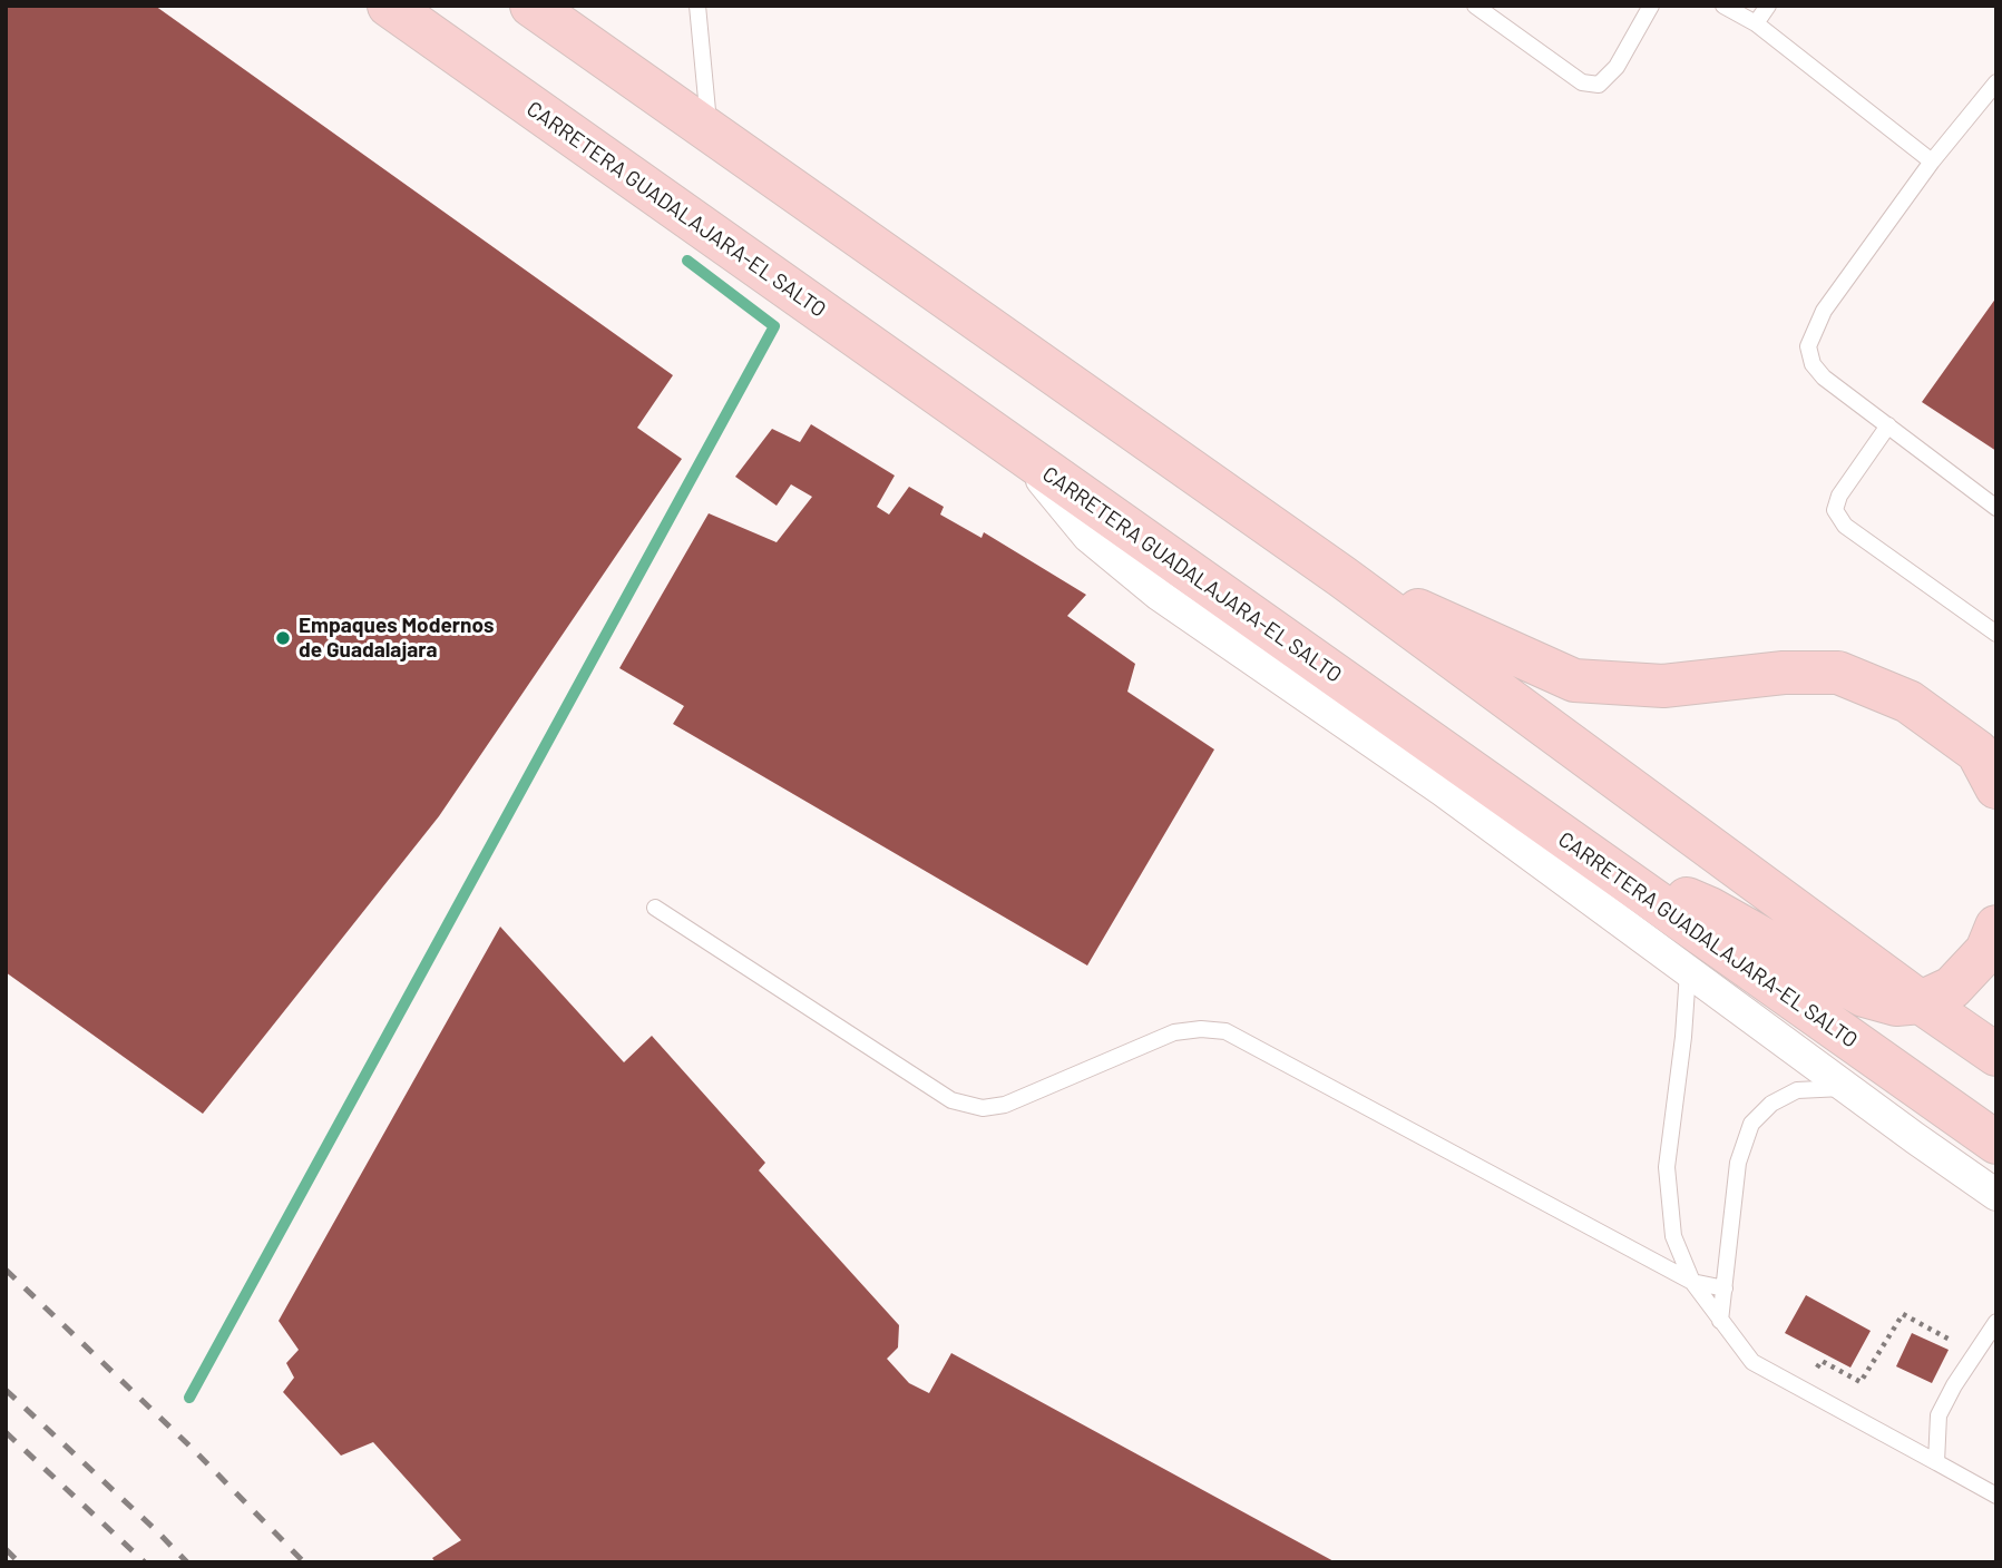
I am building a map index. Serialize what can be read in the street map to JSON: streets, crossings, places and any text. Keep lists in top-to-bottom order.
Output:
{
  "streets": {
    "main road": ["CARRETERA GUADALAJARA-EL SALTO"]
  },
  "places": ["Empaques Modernos de Guadalajara"]
}
